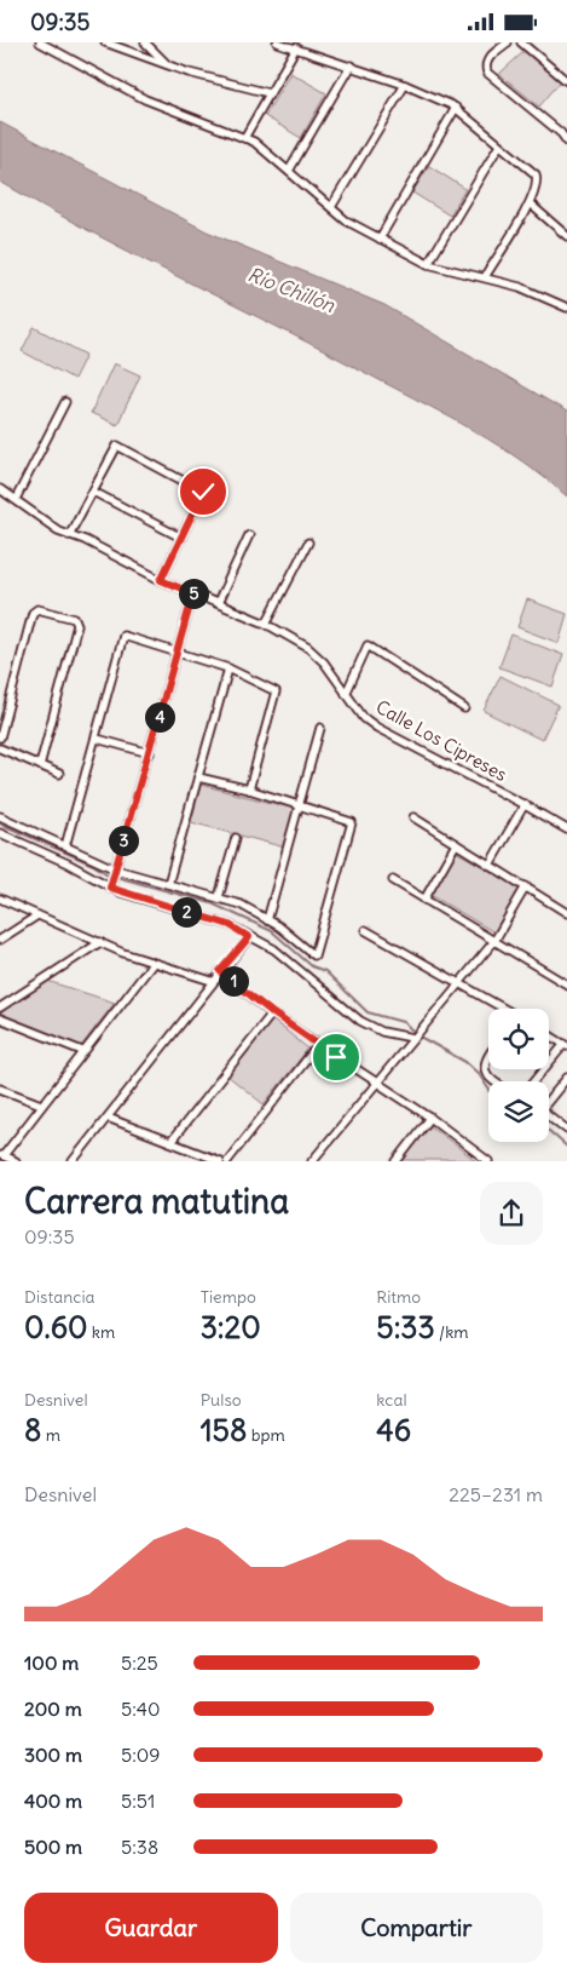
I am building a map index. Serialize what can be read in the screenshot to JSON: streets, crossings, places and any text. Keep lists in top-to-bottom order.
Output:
{
  "streets": {
    "street": ["Calle Los Cipreses"]
  },
  "water": ["Río Chillón"],
  "page": {
    "status": "09:35",
    "pins": [
      "5",
      "4",
      "3",
      "2",
      "1"
    ],
    "heading": ["Carrera matutina", "09:35"],
    "stats": [
      ["Distancia", "0.60 km"],
      ["Tiempo", "3:20"],
      ["Ritmo", "5:33 /km"],
      ["Desnivel", "8 m"],
      ["Pulso", "158 bpm"],
      ["kcal", "46"]
    ],
    "chart": ["Desnivel", "225–231 m"],
    "list": [
      {
        "name": "100 m",
        "note": "5:25"
      },
      {
        "name": "200 m",
        "note": "5:40"
      },
      {
        "name": "300 m",
        "note": "5:09"
      },
      {
        "name": "400 m",
        "note": "5:51"
      },
      {
        "name": "500 m",
        "note": "5:38"
      }
    ],
    "buttons": ["Guardar", "Compartir"]
  }
}
